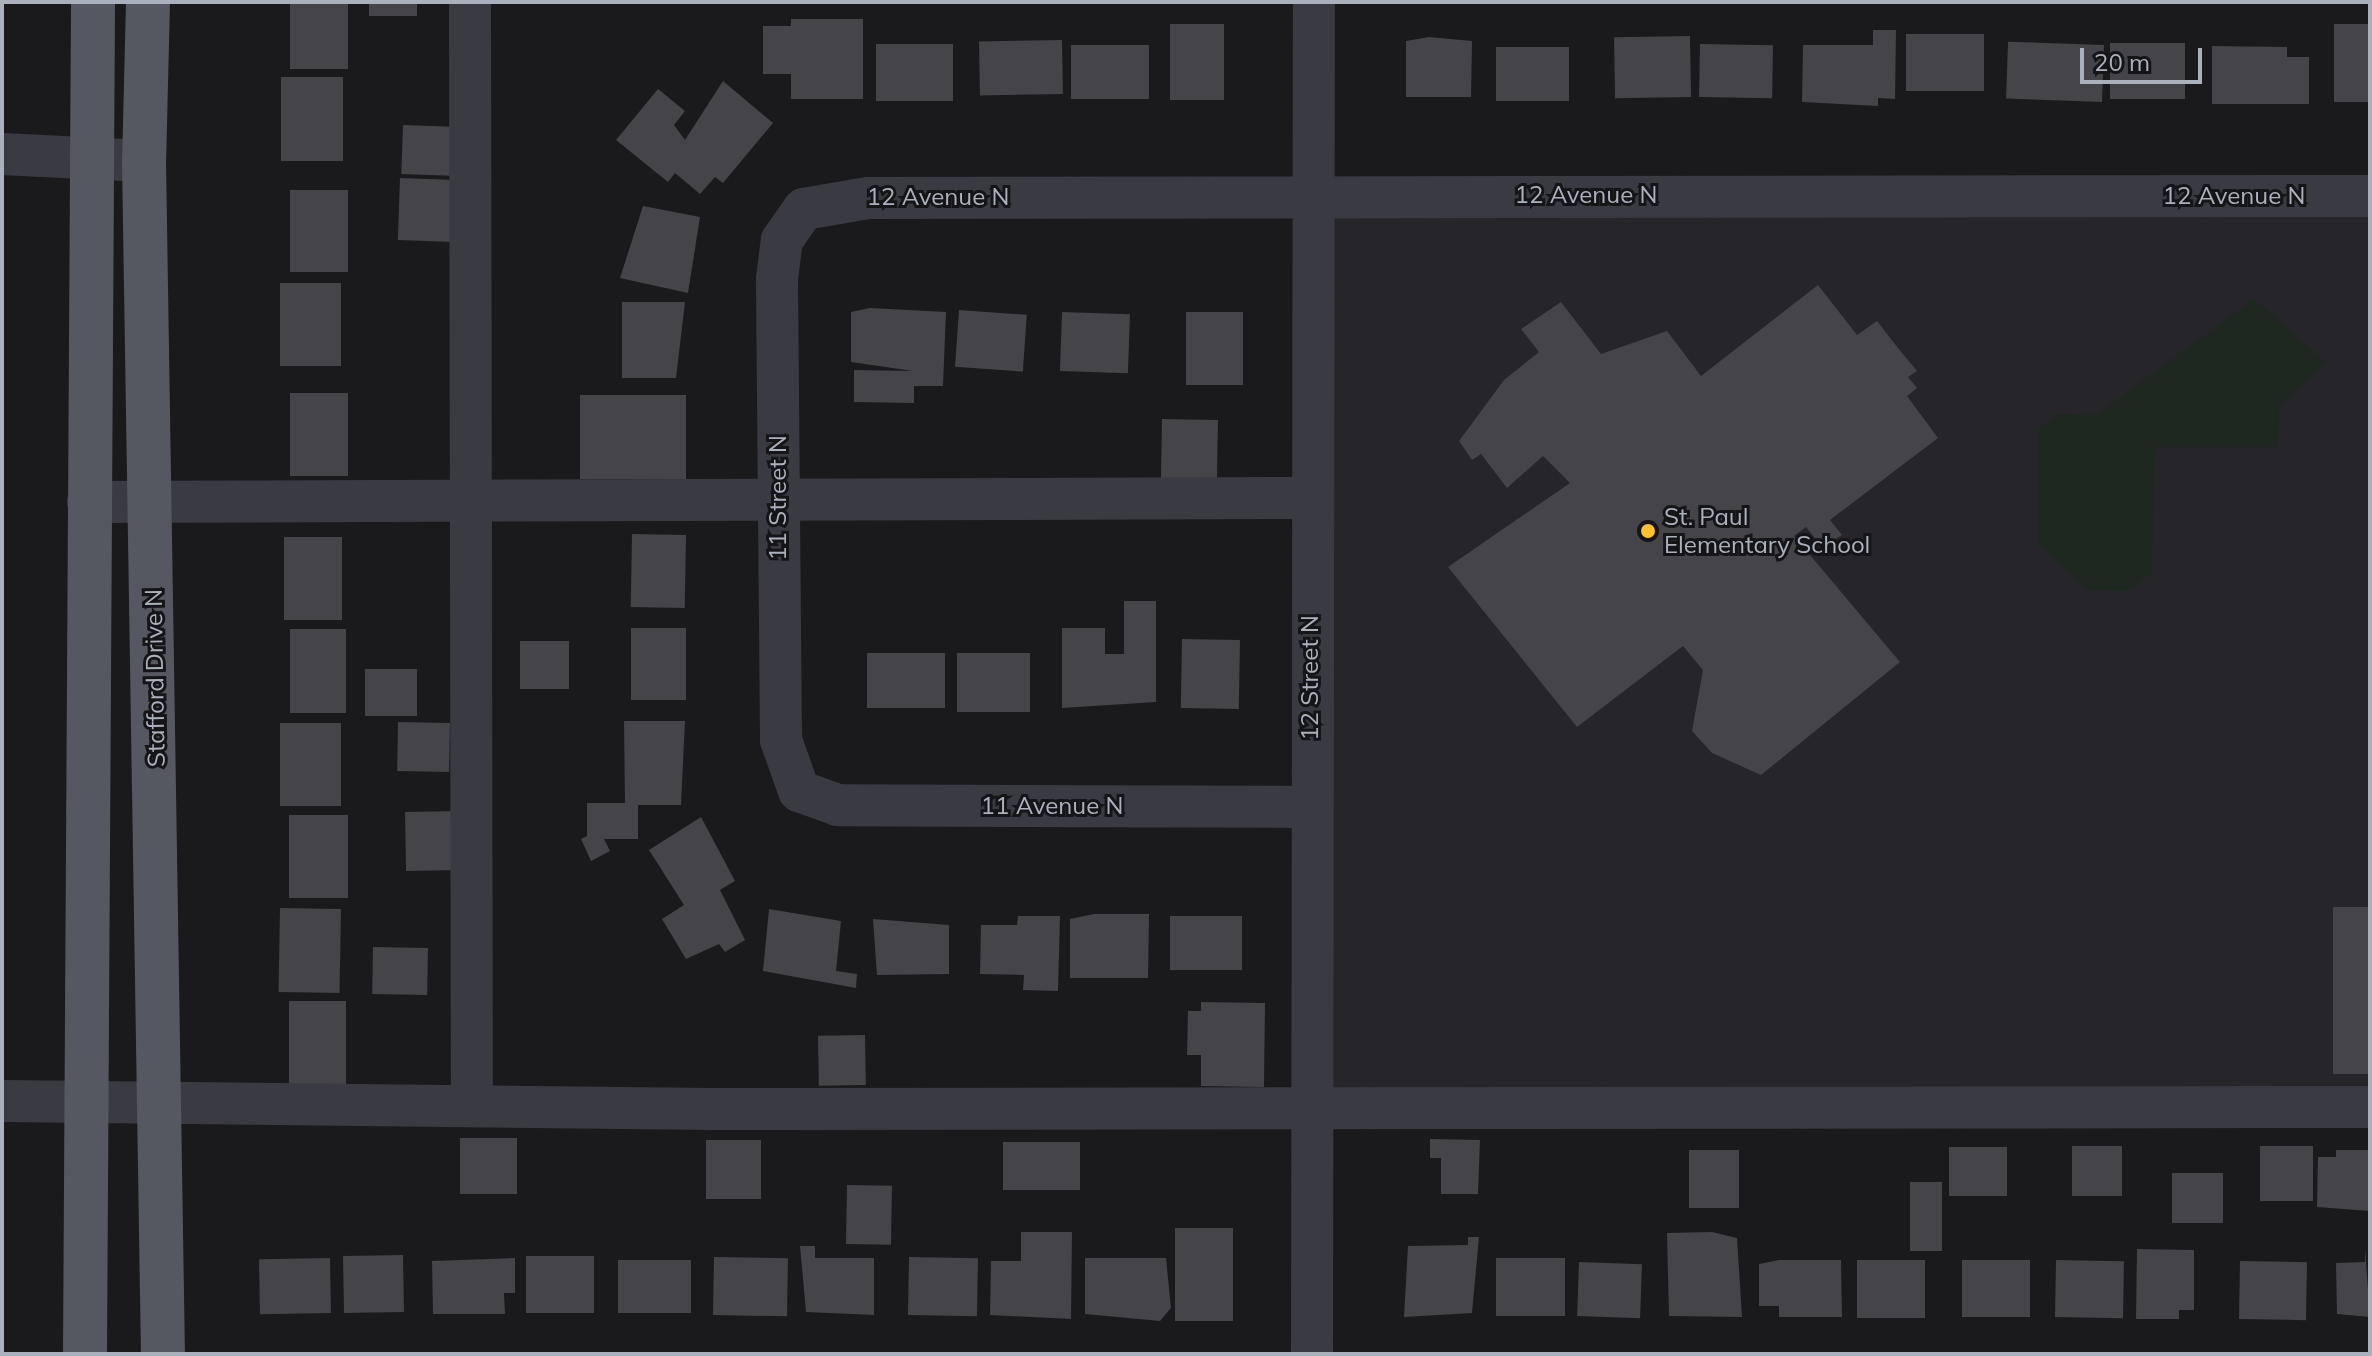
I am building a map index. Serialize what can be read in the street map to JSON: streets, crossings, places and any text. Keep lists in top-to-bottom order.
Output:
{
  "streets": {
    "main road": ["Stafford Drive N"],
    "street": [
      "12 Avenue N",
      "11 Street N",
      "12 Street N",
      "11 Avenue N"
    ]
  },
  "crossings": [
    ["12 Avenue N", "11 Street N"],
    ["12 Avenue N", "12 Street N"],
    ["11 Street N", "11 Avenue N"],
    ["12 Street N", "11 Avenue N"]
  ],
  "places": ["St. Paul Elementary School"],
  "scale_bar": "20 m"
}
